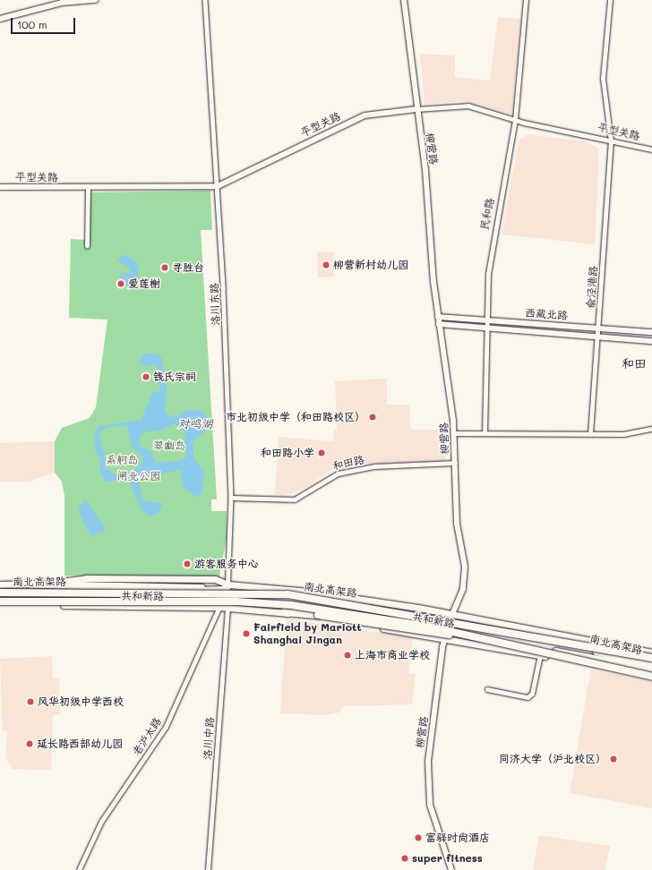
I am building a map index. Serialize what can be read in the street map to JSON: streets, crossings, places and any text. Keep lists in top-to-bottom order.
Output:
{
  "streets": {
    "highway": ["南北高架路"],
    "main road": [
      "平型关路",
      "柳营路",
      "西藏北路",
      "共和新路"
    ],
    "street": [
      "民和路",
      "俞泾港路",
      "洛川东路",
      "和田路",
      "老沪太路",
      "洛川中路"
    ]
  },
  "crossings": [
    ["平型关路", "柳营路"],
    ["平型关路", "民和路"],
    ["平型关路", "俞泾港路"],
    ["平型关路", "洛川东路"],
    ["柳营路", "西藏北路"],
    ["柳营路", "和田路"],
    ["柳营路", "共和新路"],
    ["民和路", "西藏北路"],
    ["俞泾港路", "西藏北路"],
    ["洛川东路", "和田路"],
    ["洛川东路", "共和新路"],
    ["洛川东路", "洛川中路"],
    ["共和新路", "老沪太路"],
    ["共和新路", "洛川中路"]
  ],
  "districts": ["和田"],
  "water": ["对鸣湖"],
  "parks": ["翠幽岛", "系舸岛", "闸北公园"],
  "places": [
    "柳营新村幼儿园",
    "寻胜台",
    "爱莲榭",
    "钱氏宗祠",
    "市北初级中学（和田路校区）",
    "和田路小学",
    "游客服务中心",
    "Fairfield by Mariott Shanghai Jingan",
    "上海市商业学校",
    "风华初级中学西校",
    "延长路西部幼儿园",
    "同济大学（沪北校区）",
    "富驿时尚酒店",
    "super fitness"
  ],
  "scale_bar": "100 m"
}
